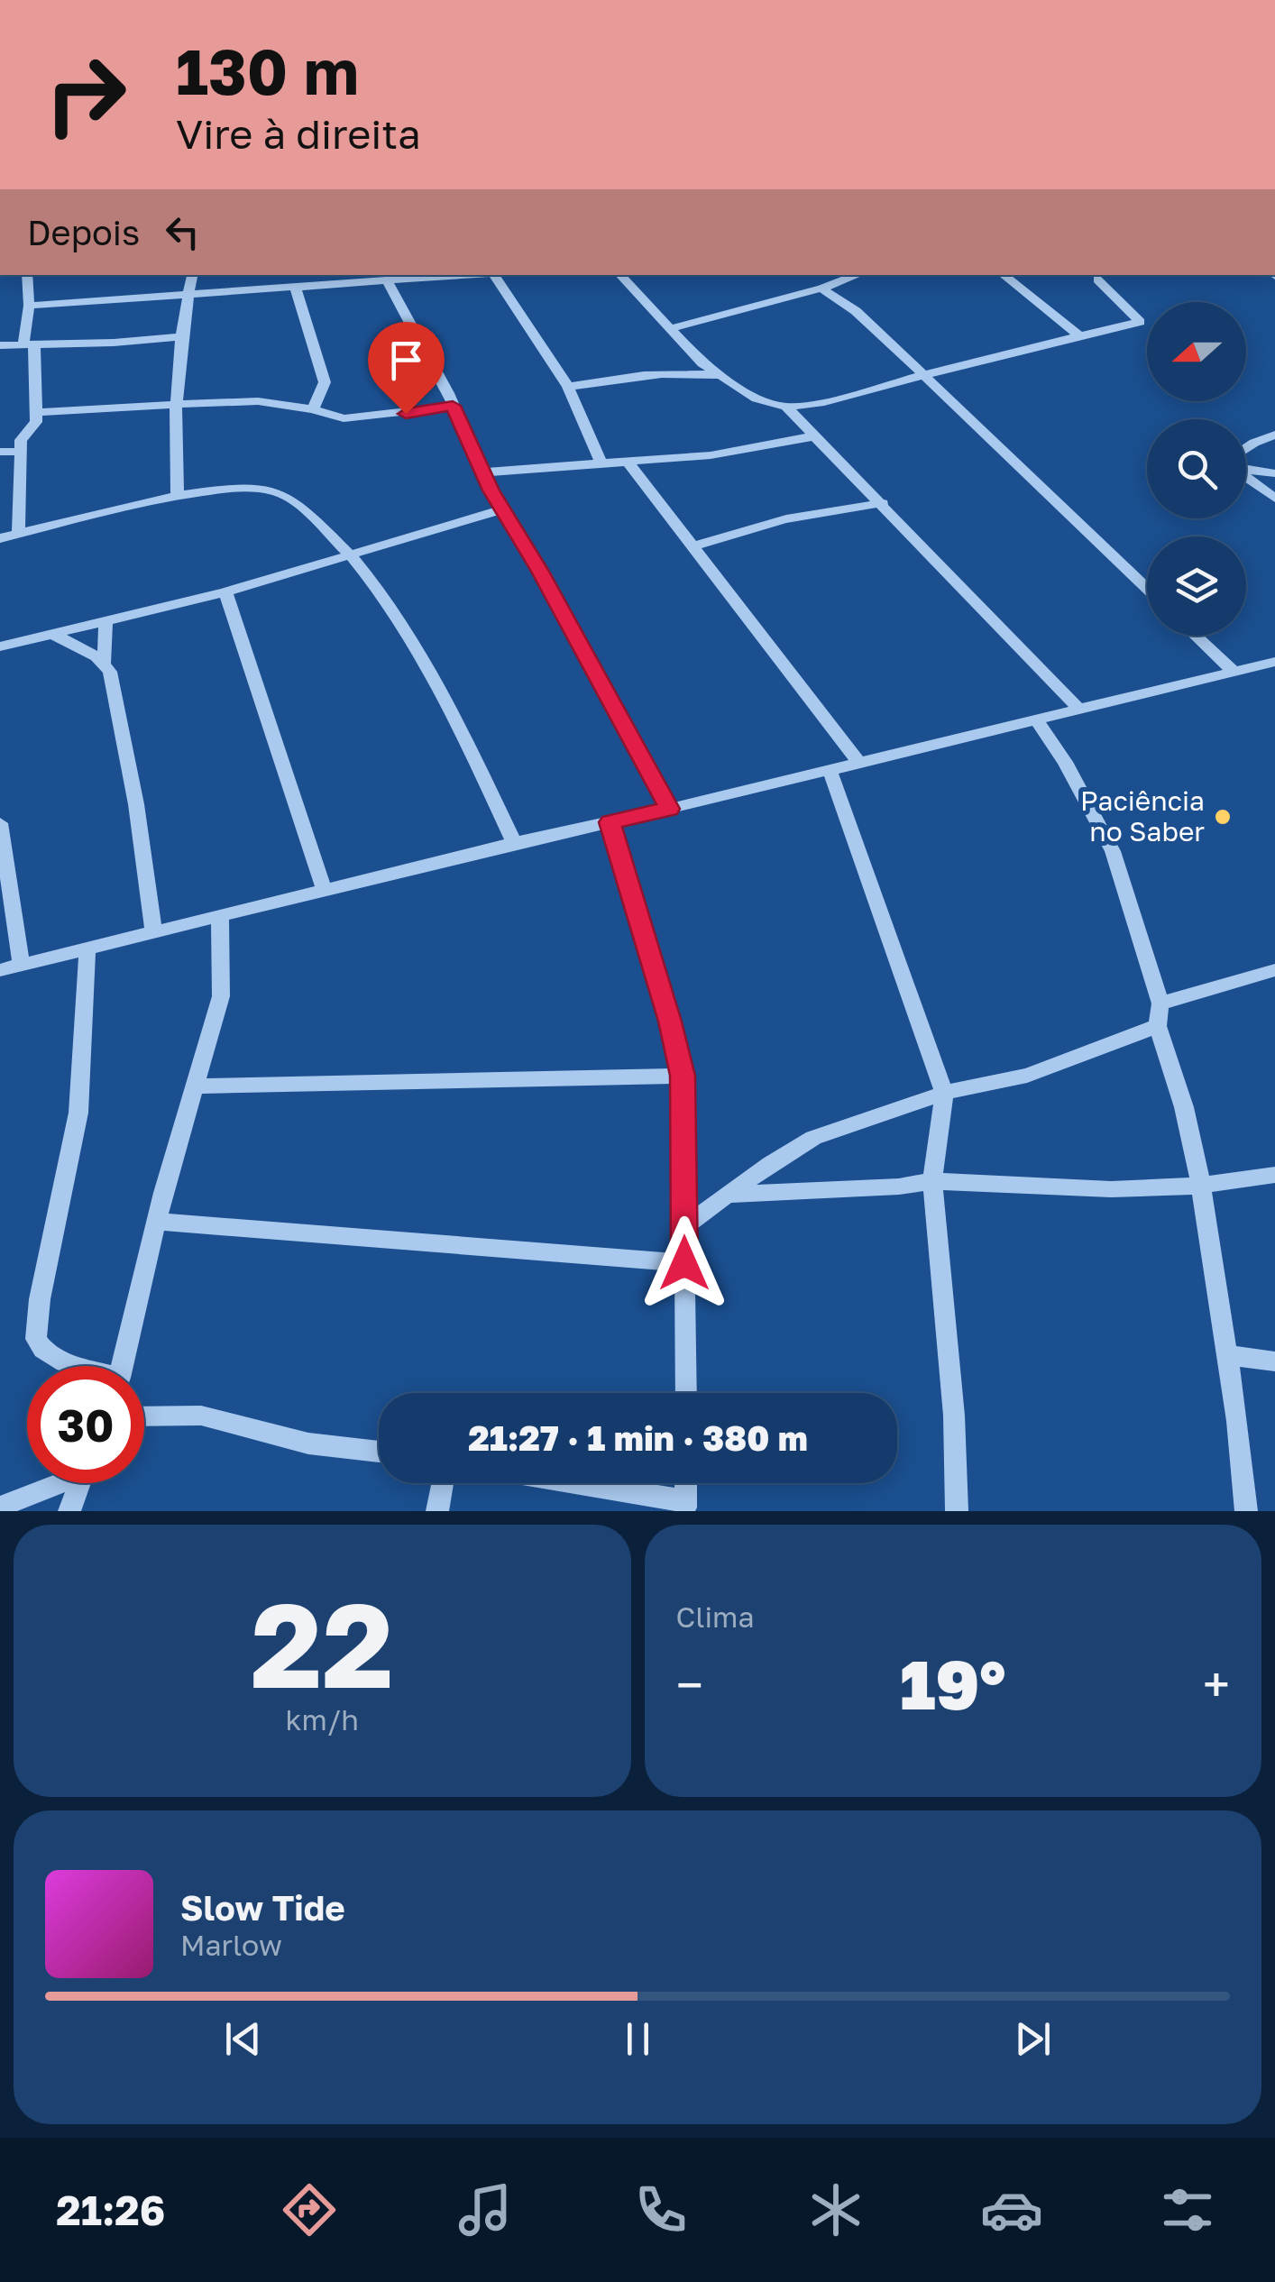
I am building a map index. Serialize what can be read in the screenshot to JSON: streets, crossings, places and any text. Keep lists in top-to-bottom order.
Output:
{
  "places": ["Paciência no Saber"],
  "north": "left",
  "page": {
    "turn": ["130 m", "Vire à direita"],
    "then": "Depois",
    "limit": "30",
    "trip": "21:27 · 1 min · 380 m",
    "tile": [
      ["22", "km/h"],
      "Clima"
    ],
    "heat": ["−", "19°", "+"],
    "song": ["Slow Tide", "Marlow"],
    "tabs": "21:26"
  }
}
